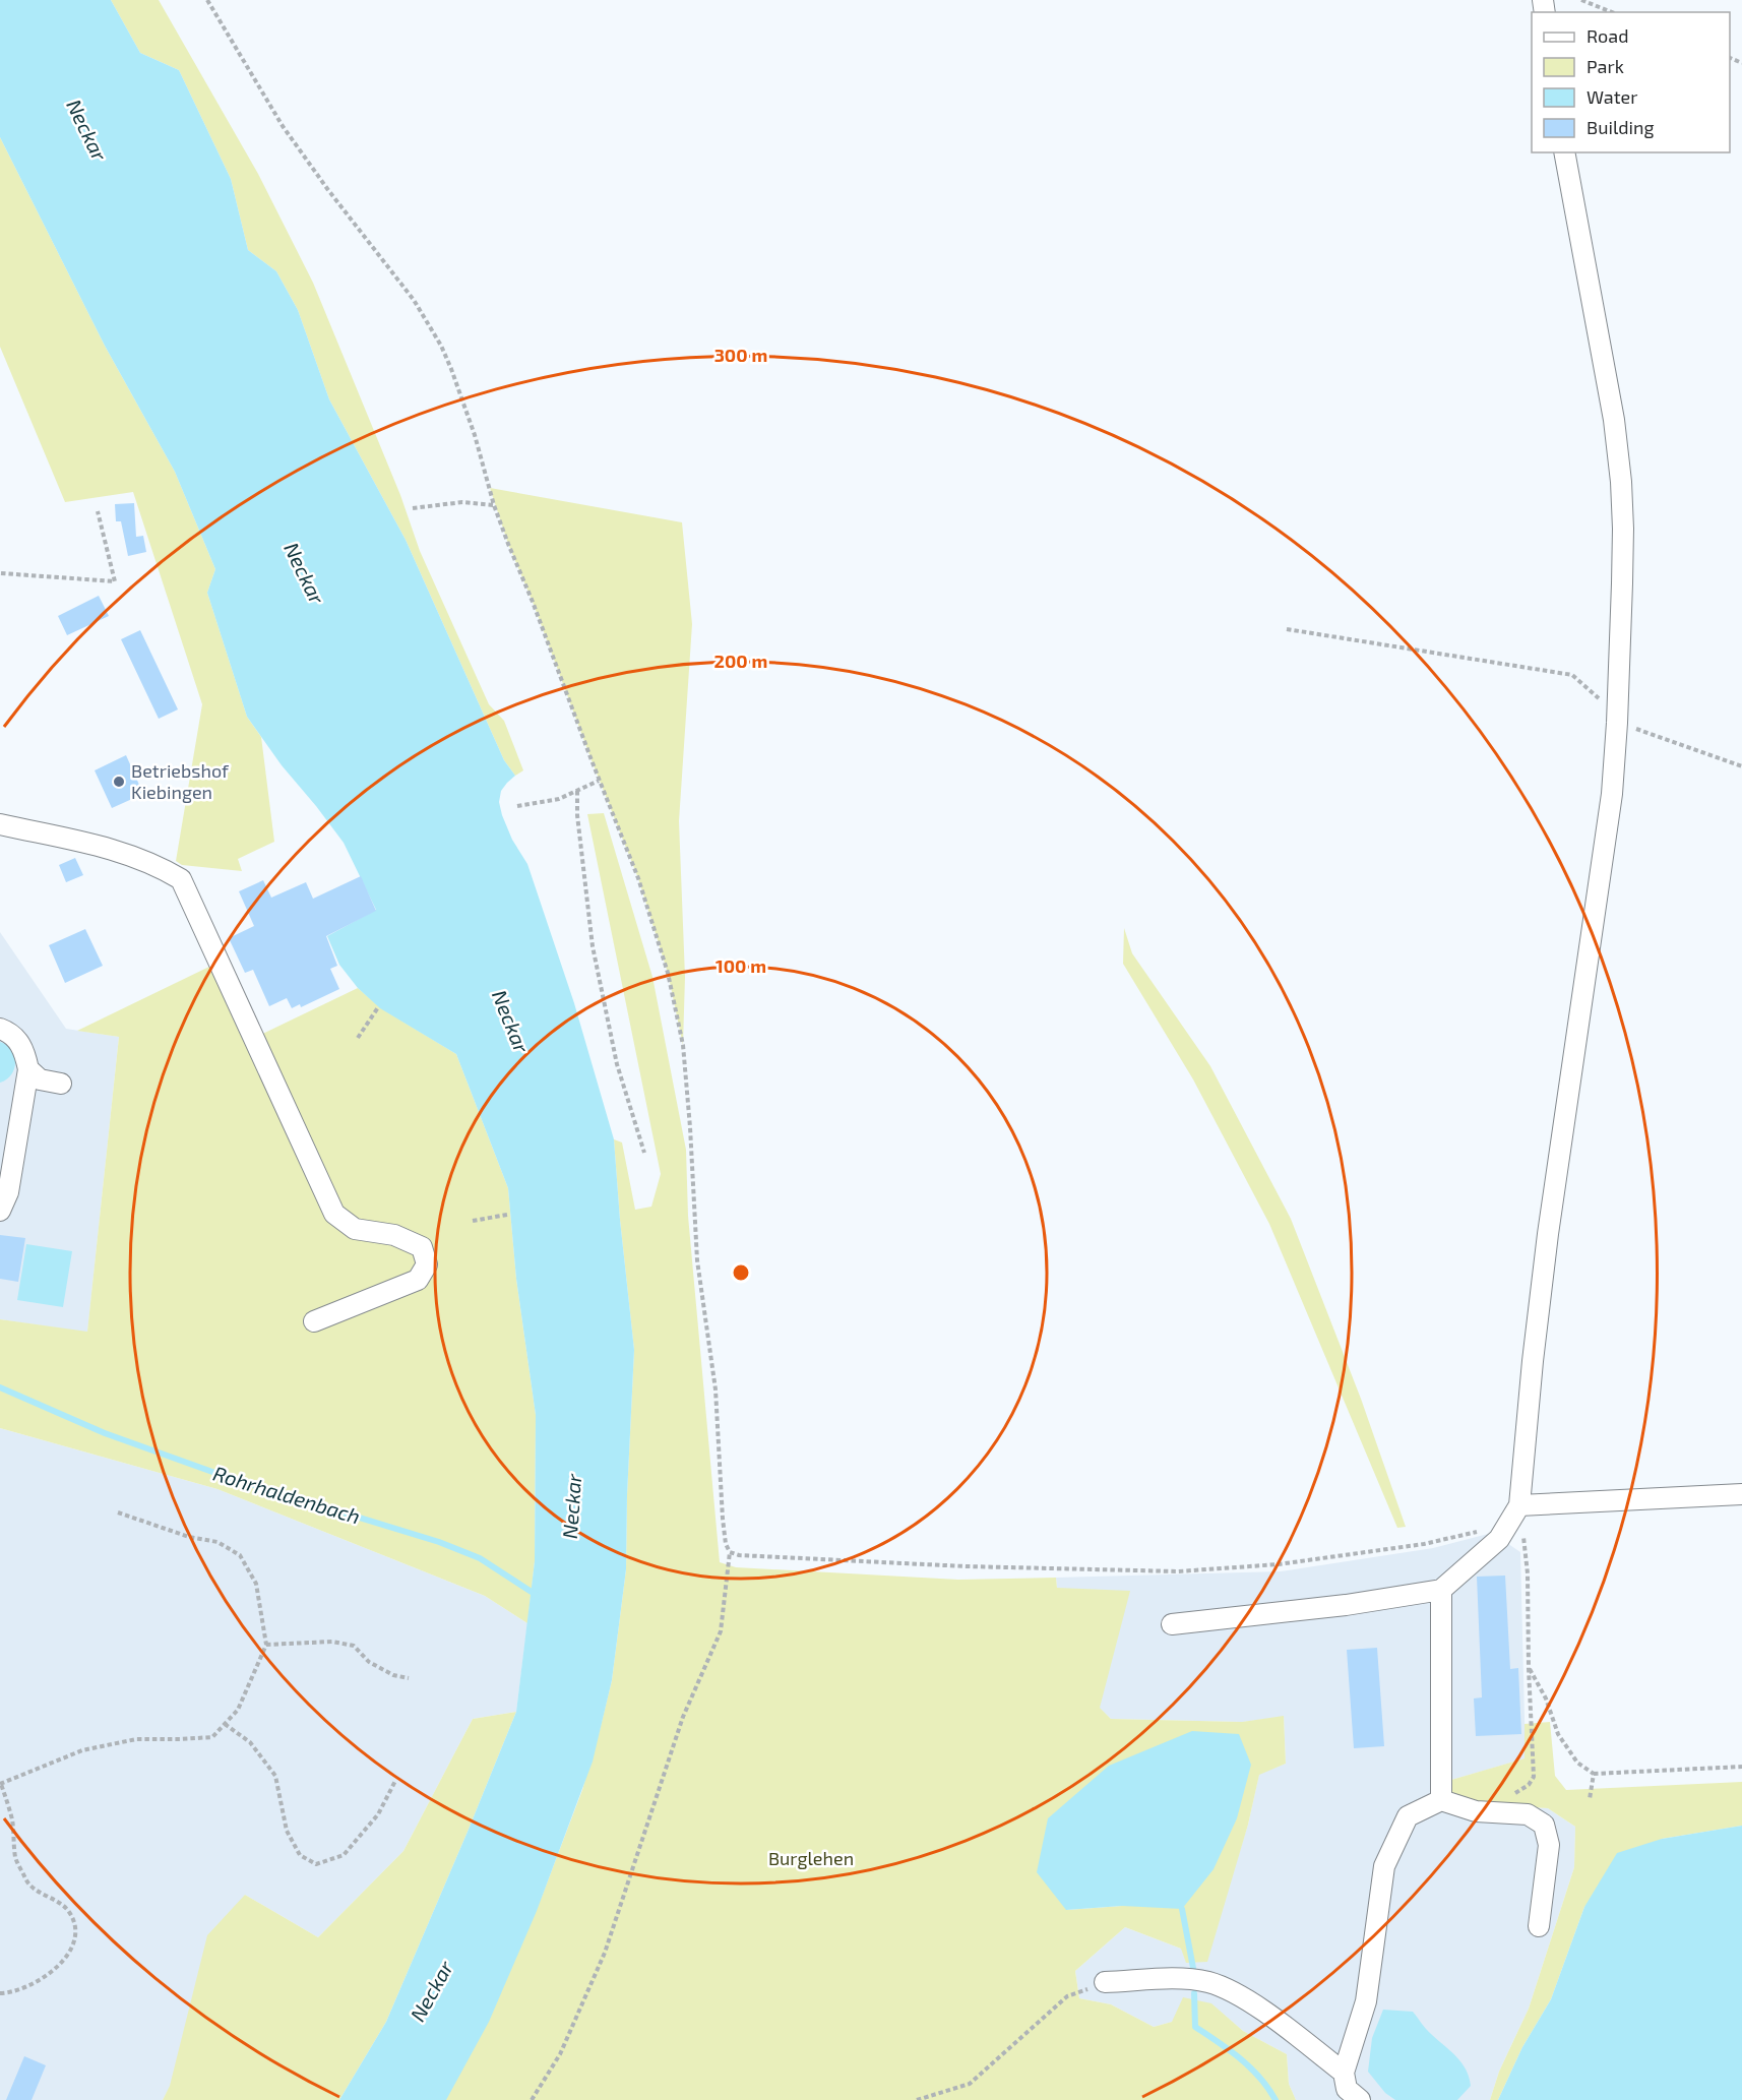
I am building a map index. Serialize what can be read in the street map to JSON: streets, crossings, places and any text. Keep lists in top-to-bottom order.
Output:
{
  "water": ["Neckar", "Rohrhaldenbach"],
  "parks": ["Burglehen"],
  "places": ["Betriebshof Kiebingen"],
  "legend": [
    "Road",
    "Park",
    "Water",
    "Building"
  ],
  "rings": ["300 m", "200 m", "100 m"]
}
